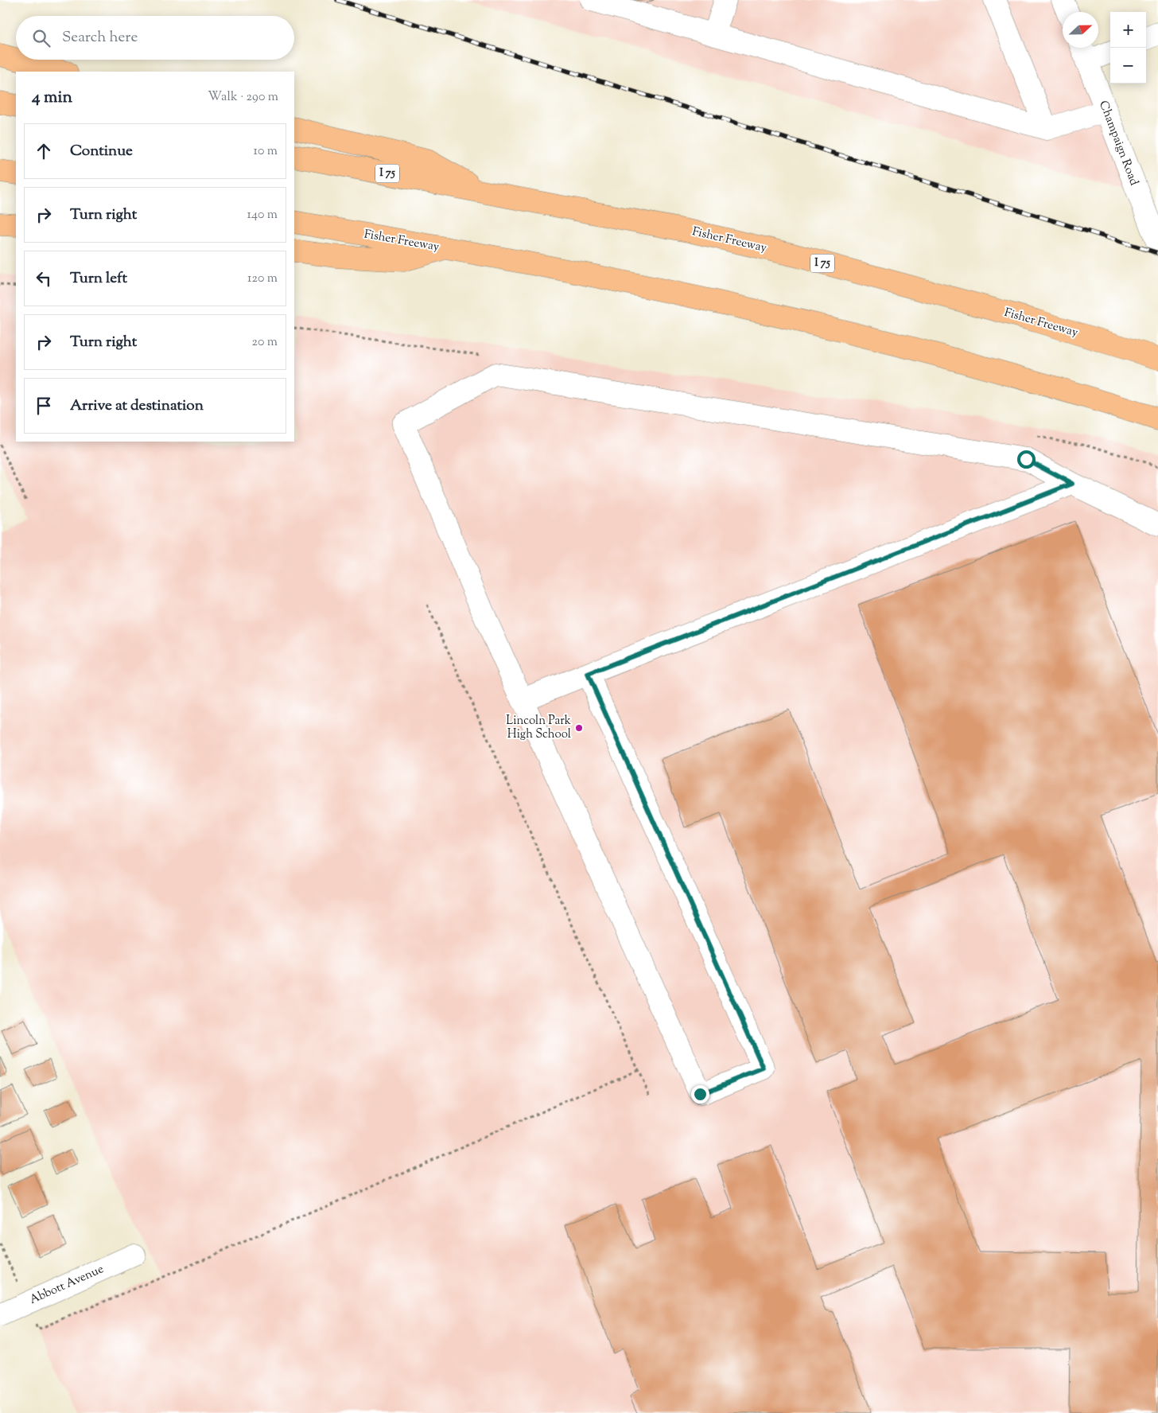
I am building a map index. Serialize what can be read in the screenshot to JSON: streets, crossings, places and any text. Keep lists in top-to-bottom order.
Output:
{
  "streets": {
    "highway": ["I 75", "Fisher Freeway"],
    "street": ["Champaign Road", "Abbott Avenue"]
  },
  "places": ["Lincoln Park High School"],
  "north": "right",
  "page": {
    "map_buttons": ["+", "−"],
    "search": "Search here",
    "heading": ["4 min", "Walk · 290 m"],
    "list": [
      ["Continue", "10 m"],
      ["Turn right", "140 m"],
      ["Turn left", "120 m"],
      ["Turn right", "20 m"],
      "Arrive at destination"
    ]
  }
}
